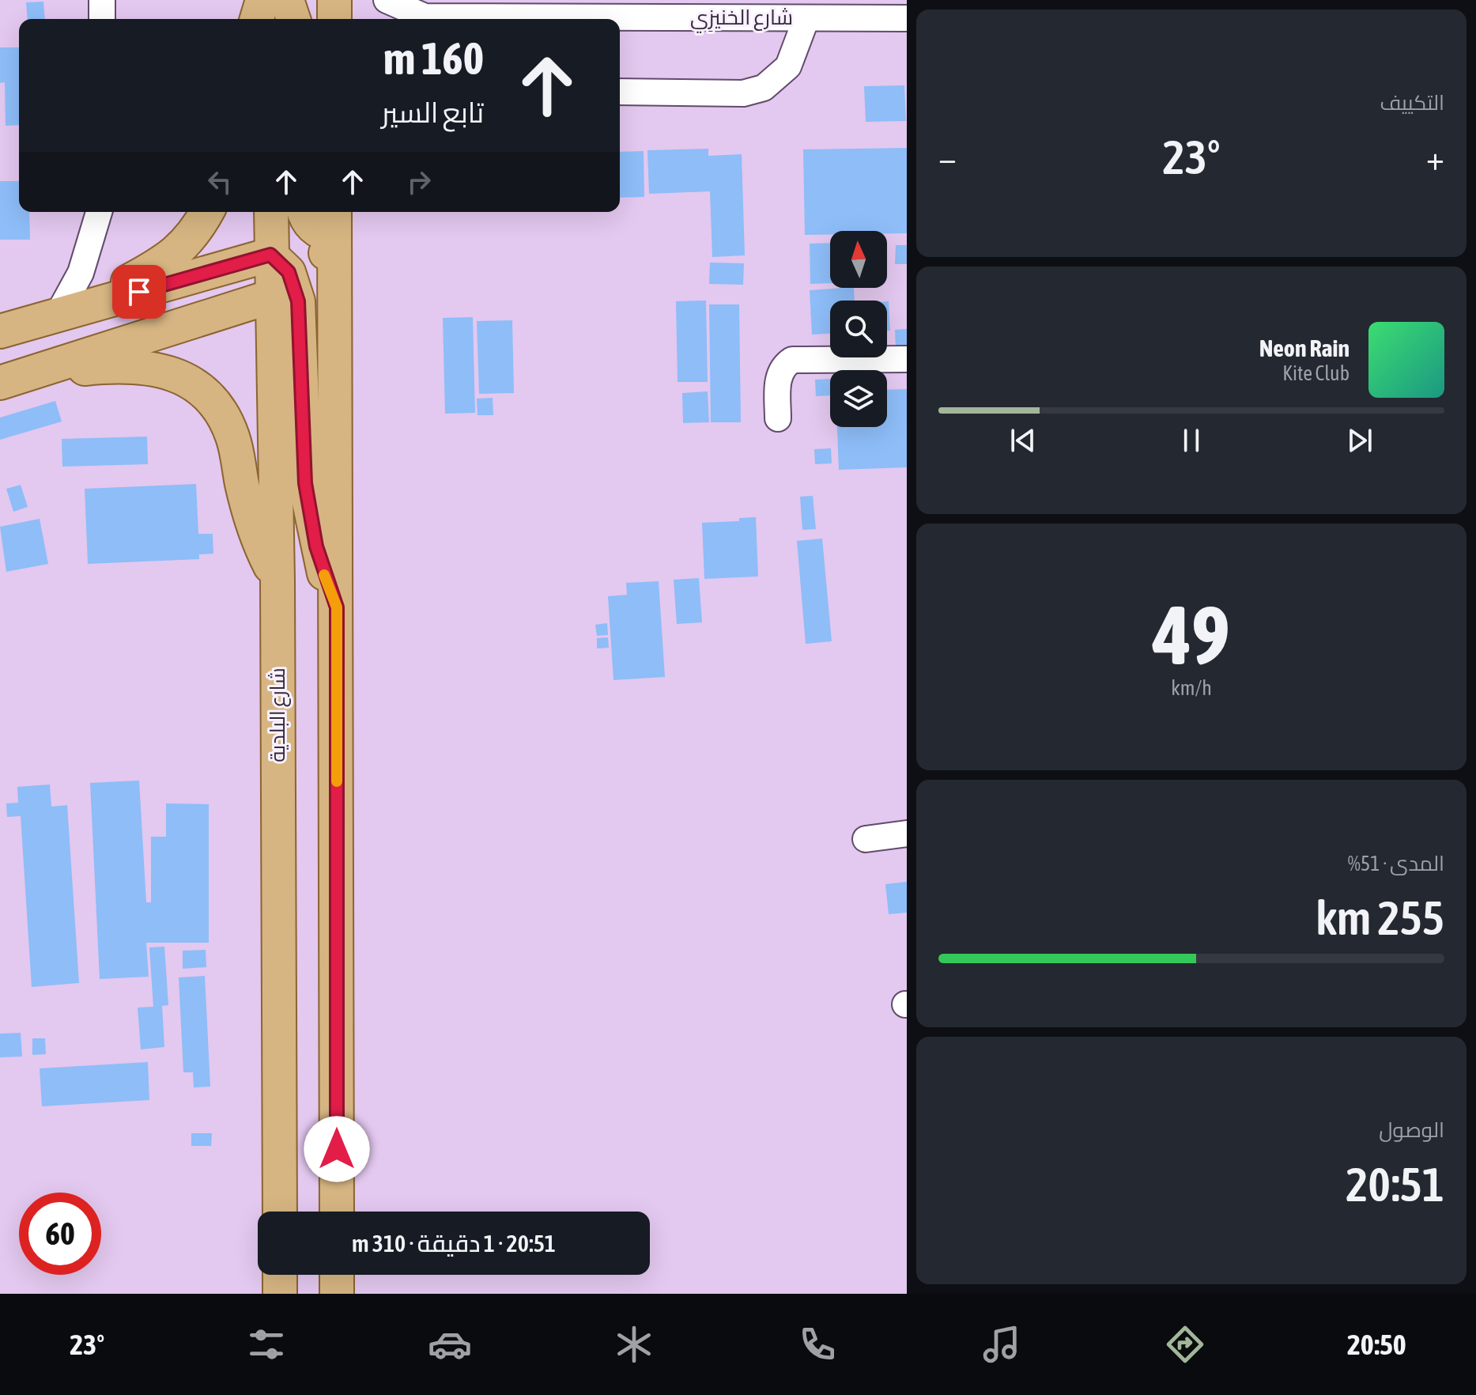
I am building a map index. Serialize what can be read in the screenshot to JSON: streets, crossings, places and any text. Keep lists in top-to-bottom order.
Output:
{
  "streets": {
    "main road": ["شارع البلدية"],
    "street": ["شارع الخنيزِي"]
  },
  "north": "top",
  "page": {
    "tile": [
      "التكييف",
      ["49", "km/h"],
      ["المدى · 51%", "255 km"],
      ["الوصول", "20:51"]
    ],
    "turn": ["160 m", "تابع السير"],
    "heat": ["−", "23°", "+"],
    "song": ["Neon Rain", "Kite Club"],
    "limit": "60",
    "trip": "20:51 · 1 دقيقة · 310 m",
    "tabs": ["20:50", "23°"]
  }
}
